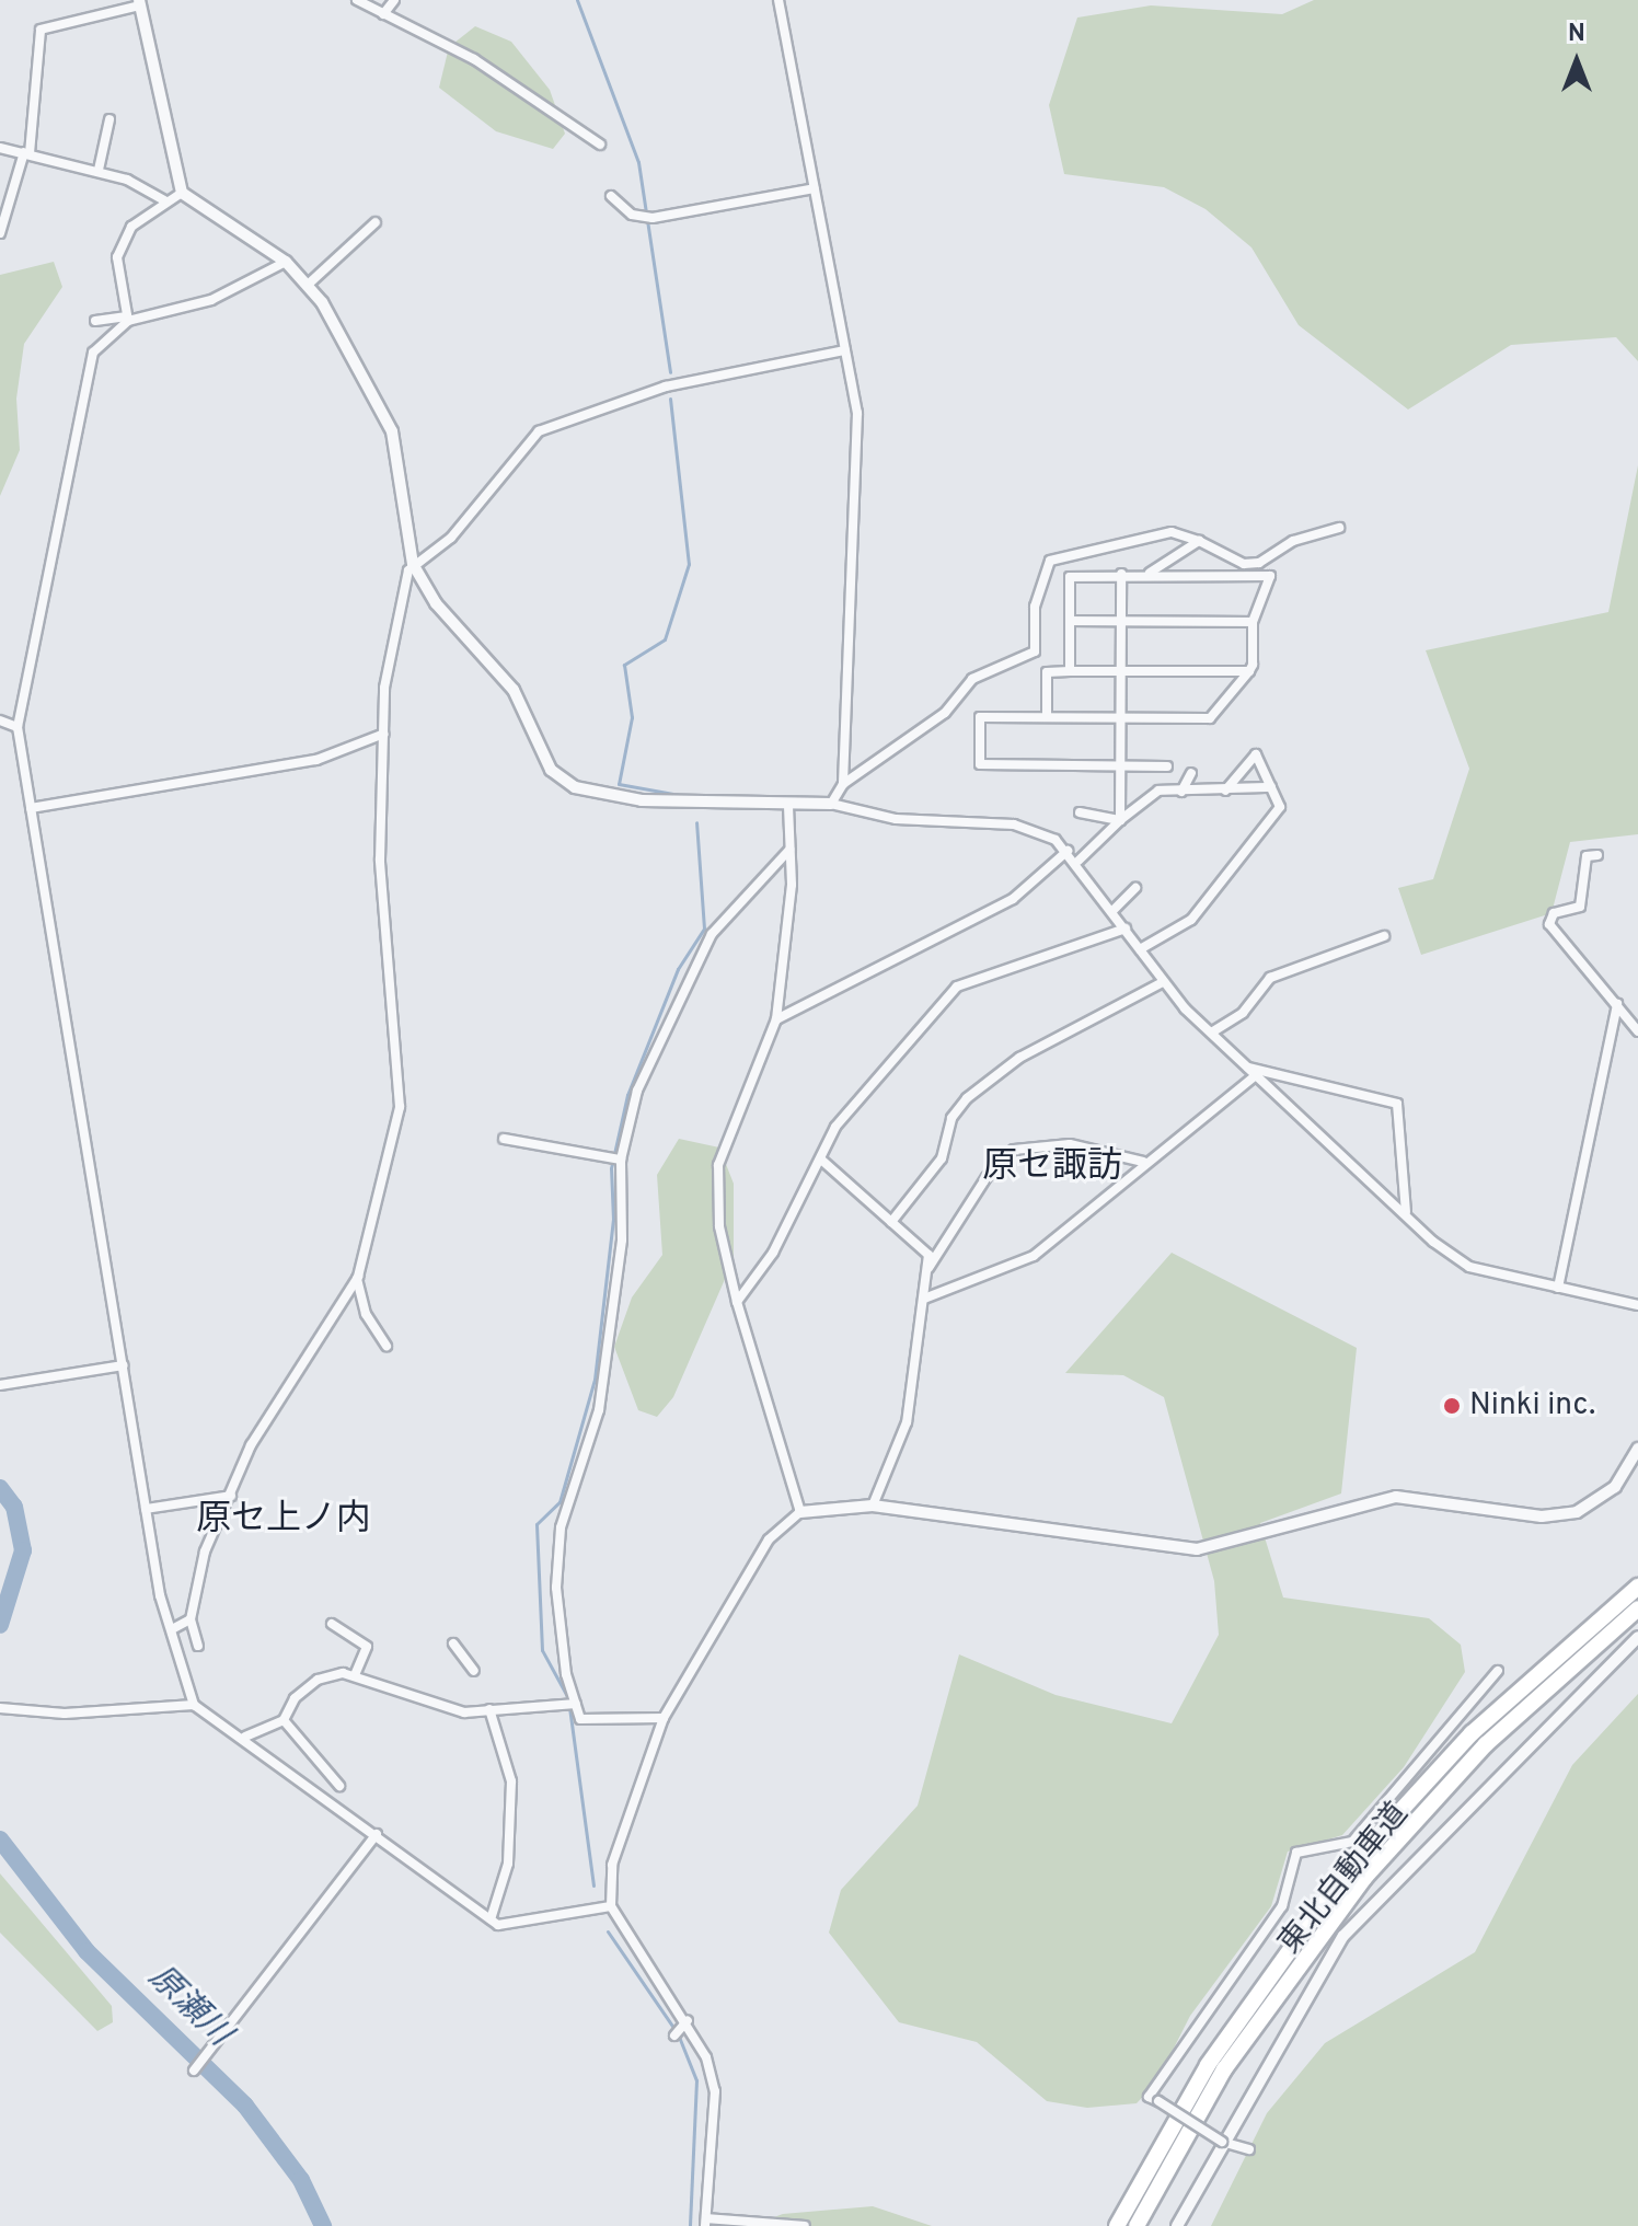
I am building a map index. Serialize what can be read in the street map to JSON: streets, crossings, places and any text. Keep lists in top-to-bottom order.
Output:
{
  "streets": {
    "highway": ["東北自動車道"]
  },
  "districts": ["原セ諏訪", "原セ上ノ内"],
  "water": ["原瀬川"],
  "places": ["Ninki inc."],
  "north": "top"
}
